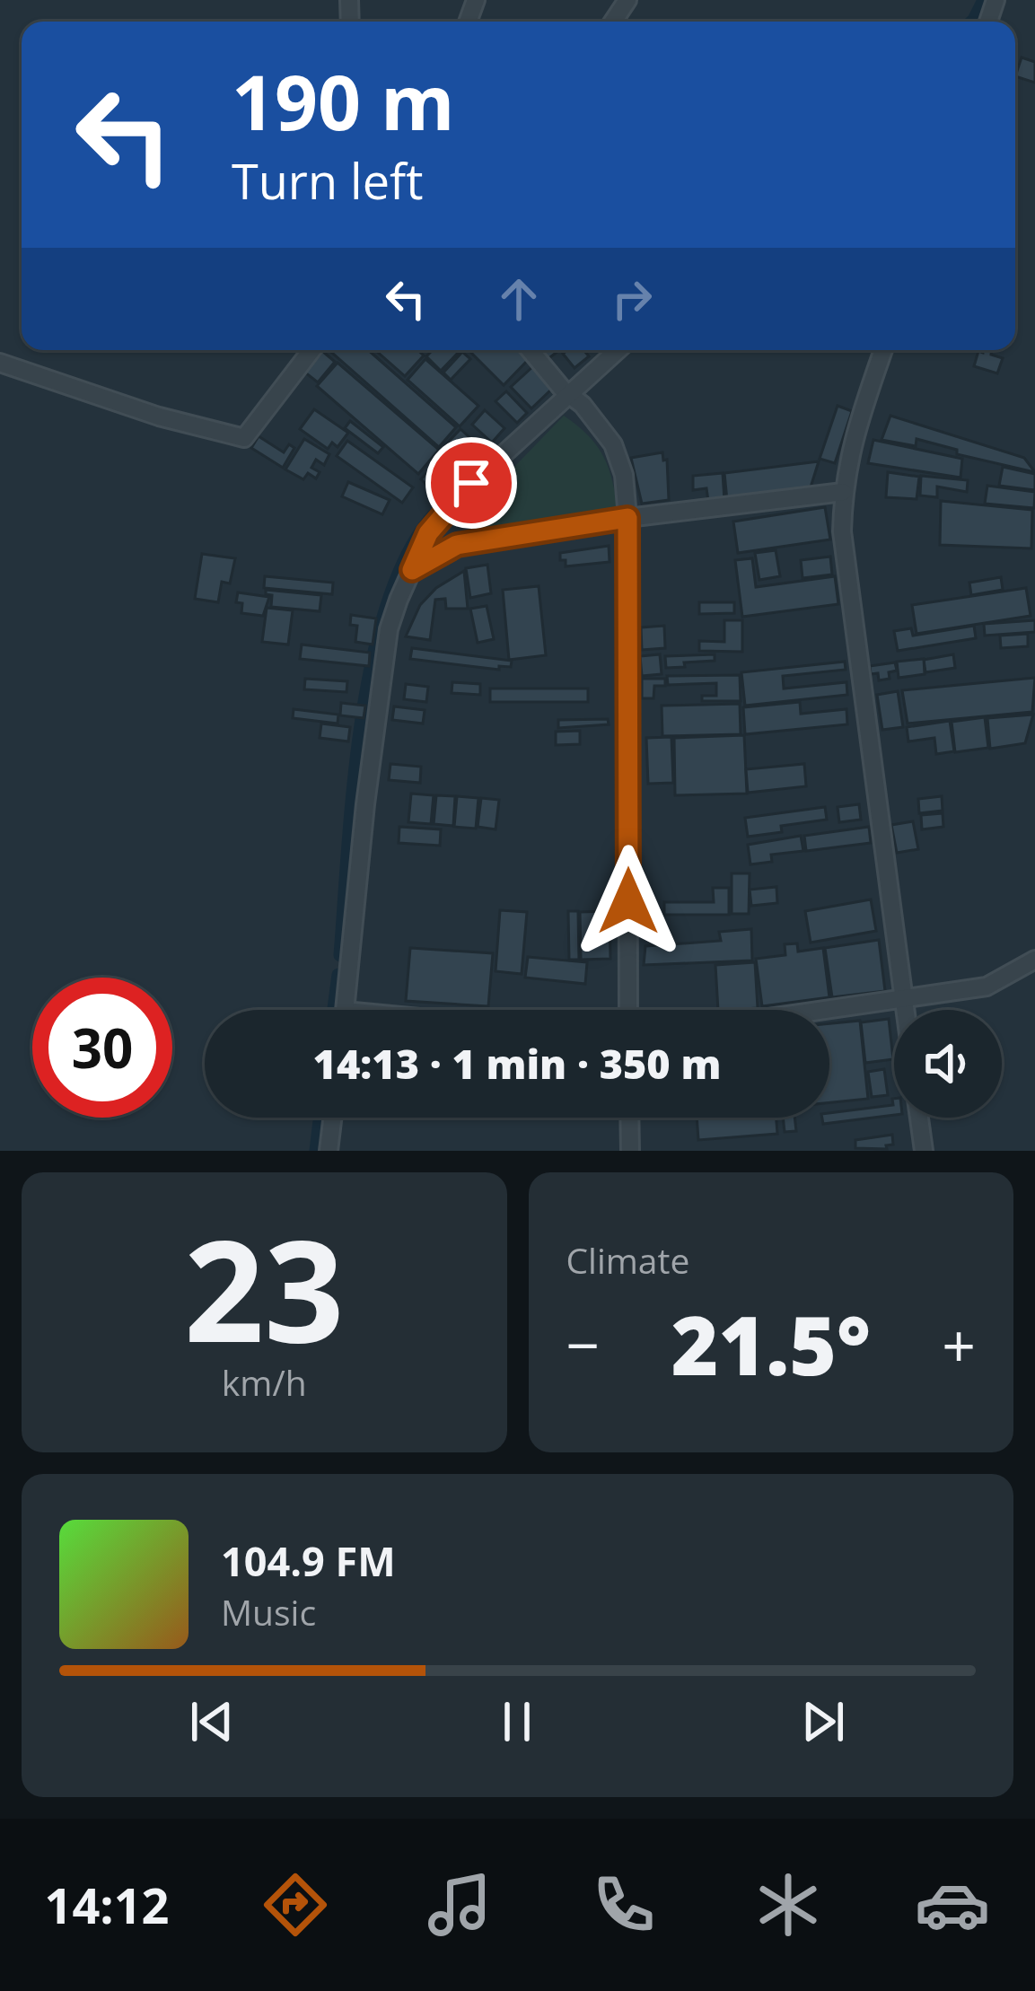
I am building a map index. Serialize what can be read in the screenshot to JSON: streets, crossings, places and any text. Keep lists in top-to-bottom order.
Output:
{
  "page": {
    "turn": ["190 m", "Turn left"],
    "limit": "30",
    "trip": "14:13 · 1 min · 350 m",
    "tile": [
      ["23", "km/h"],
      "Climate"
    ],
    "heat": ["−", "21.5°", "+"],
    "song": ["104.9 FM", "Music"],
    "tabs": "14:12"
  }
}
